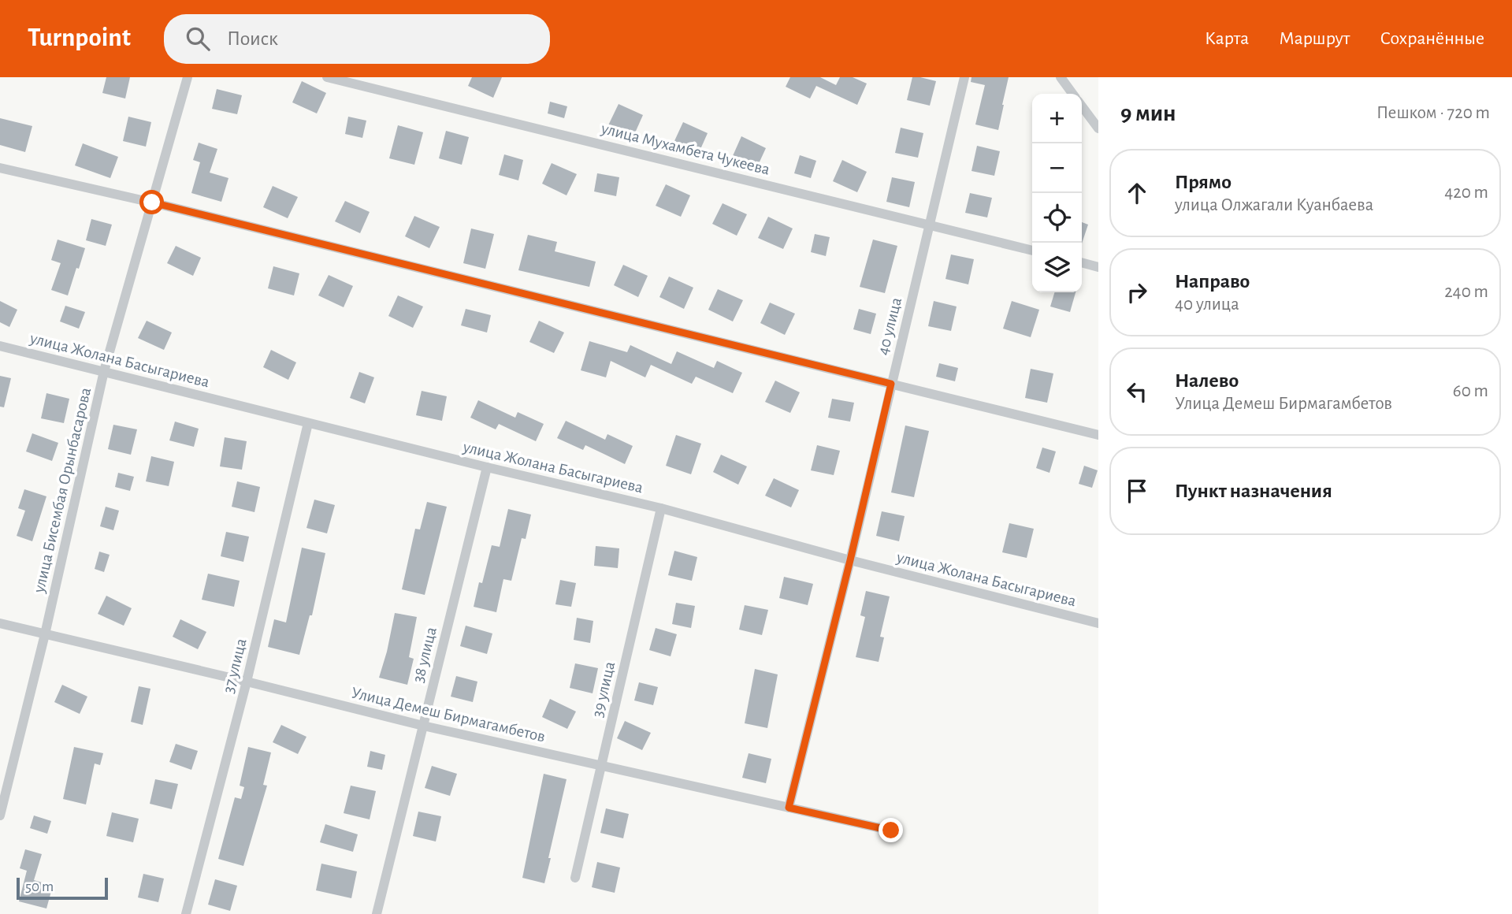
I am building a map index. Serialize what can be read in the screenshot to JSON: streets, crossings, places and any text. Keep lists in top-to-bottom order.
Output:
{
  "streets": {
    "street": [
      "улица Мухамбета Чукеева",
      "40 улица",
      "улица Жолана Басыгариева",
      "улица Бисембая Орынбасарова",
      "38 улица",
      "37 улица",
      "39 улица",
      "Улица Демеш Бирмагамбетов"
    ]
  },
  "crossings": [
    ["улица Мухамбета Чукеева", "40 улица"],
    ["40 улица", "улица Жолана Басыгариева"],
    ["40 улица", "Улица Демеш Бирмагамбетов"],
    ["улица Жолана Басыгариева", "улица Бисембая Орынбасарова"],
    ["улица Жолана Басыгариева", "38 улица"],
    ["улица Жолана Басыгариева", "37 улица"],
    ["улица Жолана Басыгариева", "39 улица"],
    ["улица Бисембая Орынбасарова", "Улица Демеш Бирмагамбетов"],
    ["38 улица", "Улица Демеш Бирмагамбетов"],
    ["37 улица", "Улица Демеш Бирмагамбетов"],
    ["39 улица", "Улица Демеш Бирмагамбетов"]
  ],
  "scale_bar": "50 m",
  "page": {
    "header": "Turnpoint",
    "search": "Поиск",
    "nav": ["Карта", "Маршрут", "Сохранённые"],
    "heading": ["9 мин", "Пешком · 720 m"],
    "map_buttons": ["+", "−"],
    "list": [
      ["Прямо", "улица Олжагали Куанбаева", "420 m"],
      ["Направо", "40 улица", "240 m"],
      ["Налево", "Улица Демеш Бирмагамбетов", "60 m"],
      "Пункт назначения"
    ],
    "scale": "50 m"
  }
}
